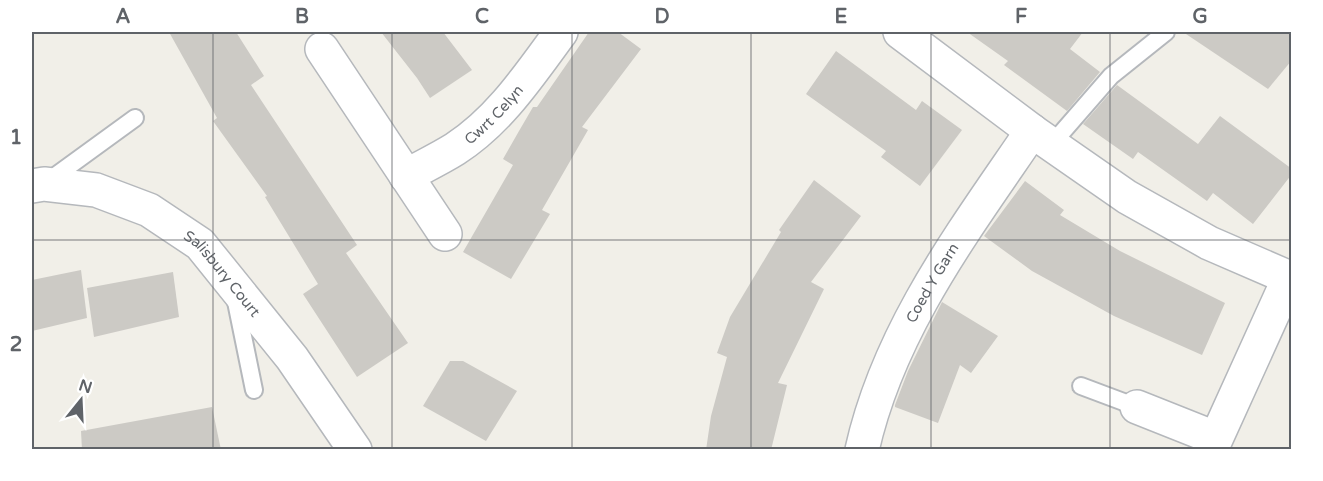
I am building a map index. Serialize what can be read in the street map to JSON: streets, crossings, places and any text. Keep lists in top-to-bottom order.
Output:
{
  "streets": {
    "street": ["Cwrt Celyn", "Salisbury Court", "Coed Y Garn"]
  },
  "north": "top",
  "grid": {
    "columns": [
      "A",
      "B",
      "C",
      "D",
      "E",
      "F",
      "G"
    ],
    "rows": ["1", "2"]
  }
}
